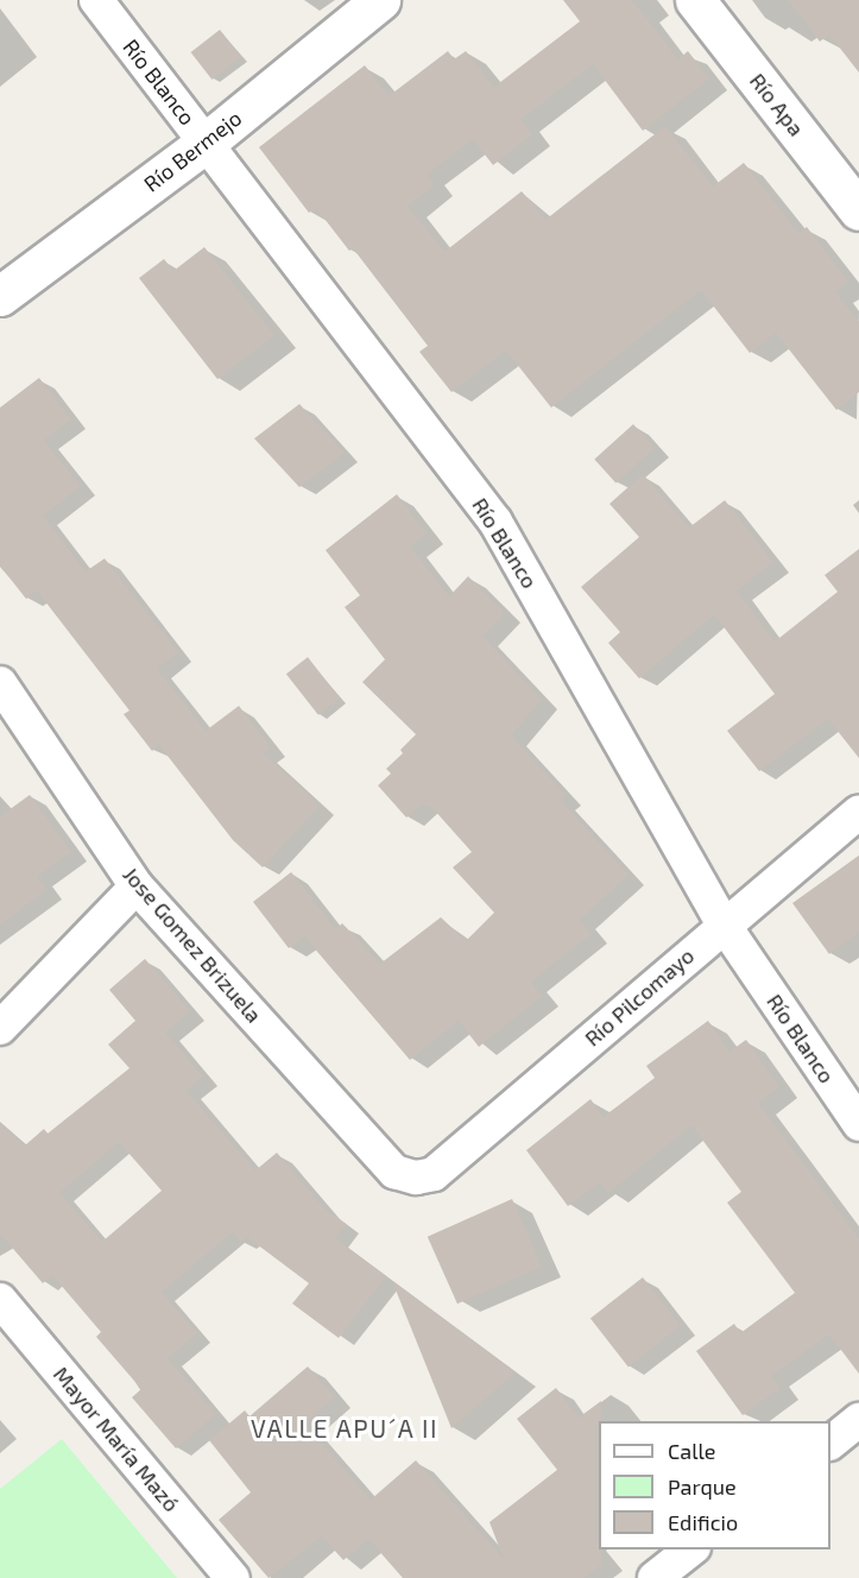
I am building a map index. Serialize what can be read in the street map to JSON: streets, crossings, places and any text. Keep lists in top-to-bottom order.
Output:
{
  "streets": {
    "street": [
      "Río Blanco",
      "Río Apa",
      "Río Bermejo",
      "Jose Gomez Brizuela",
      "Río Pilcomayo",
      "Mayor María Mazó"
    ]
  },
  "crossings": [
    ["Río Blanco", "Río Bermejo"],
    ["Río Blanco", "Río Pilcomayo"],
    ["Jose Gomez Brizuela", "Río Pilcomayo"]
  ],
  "districts": ["VALLE APU´A II"],
  "legend": ["Calle", "Parque", "Edificio"]
}
